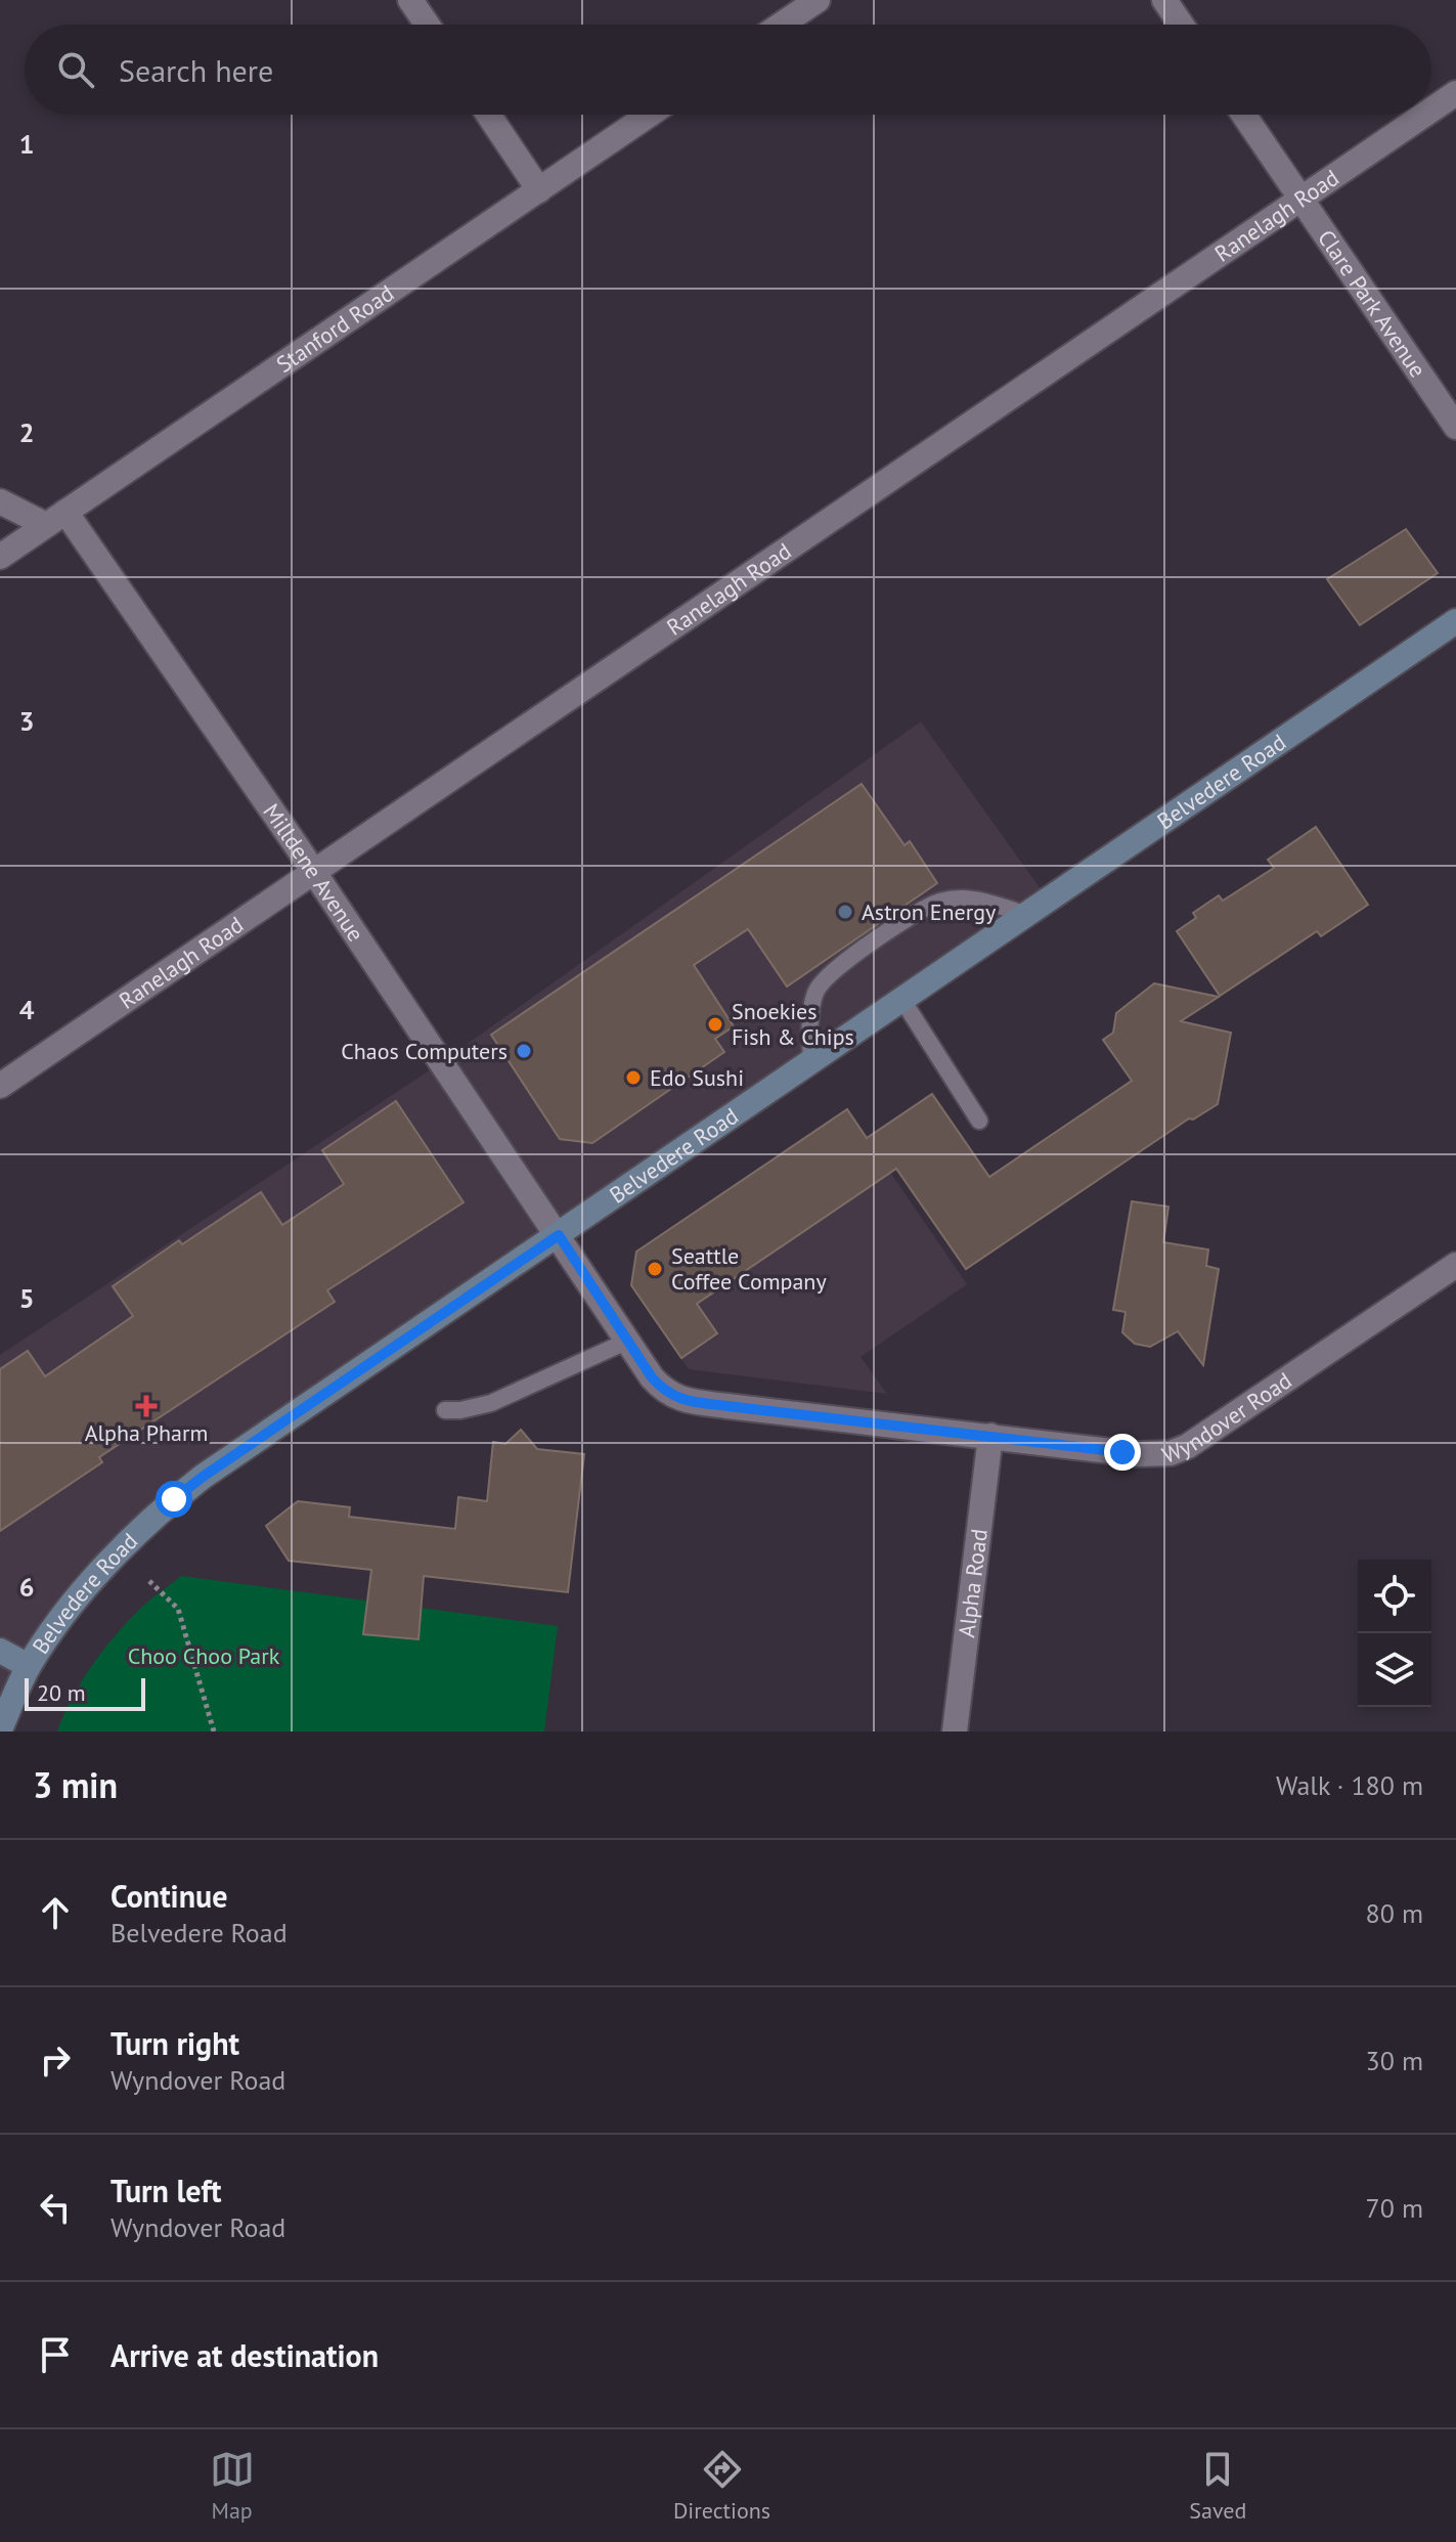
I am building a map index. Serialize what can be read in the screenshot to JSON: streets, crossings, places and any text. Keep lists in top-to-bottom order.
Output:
{
  "streets": {
    "main road": ["Belvedere Road"],
    "street": [
      "Ranelagh Road",
      "Clare Park Avenue",
      "Stanford Road",
      "Milldene Avenue",
      "Wyndover Road",
      "Alpha Road"
    ]
  },
  "crossings": [
    ["Ranelagh Road", "Clare Park Avenue"],
    ["Ranelagh Road", "Milldene Avenue"],
    ["Stanford Road", "Milldene Avenue"],
    ["Belvedere Road", "Milldene Avenue"],
    ["Belvedere Road", "Wyndover Road"],
    ["Milldene Avenue", "Wyndover Road"],
    ["Wyndover Road", "Alpha Road"]
  ],
  "parks": ["Choo Choo Park"],
  "places": {
    "other": [
      "Astron Energy",
      "Snoekies Fish & Chips",
      "Chaos Computers",
      "Edo Sushi",
      "Seattle Coffee Company"
    ],
    "health": ["Alpha Pharm"]
  },
  "scale_bar": "20 m",
  "page": {
    "search": "Search here",
    "scale": "20 m",
    "heading": ["3 min", "Walk · 180 m"],
    "list": [
      ["Continue", "Belvedere Road", "80 m"],
      ["Turn right", "Wyndover Road", "30 m"],
      ["Turn left", "Wyndover Road", "70 m"],
      "Arrive at destination"
    ],
    "nav": ["Map", "Directions", "Saved"]
  },
  "grid": {
    "rows": [
      "1",
      "2",
      "3",
      "4",
      "5",
      "6"
    ]
  }
}
